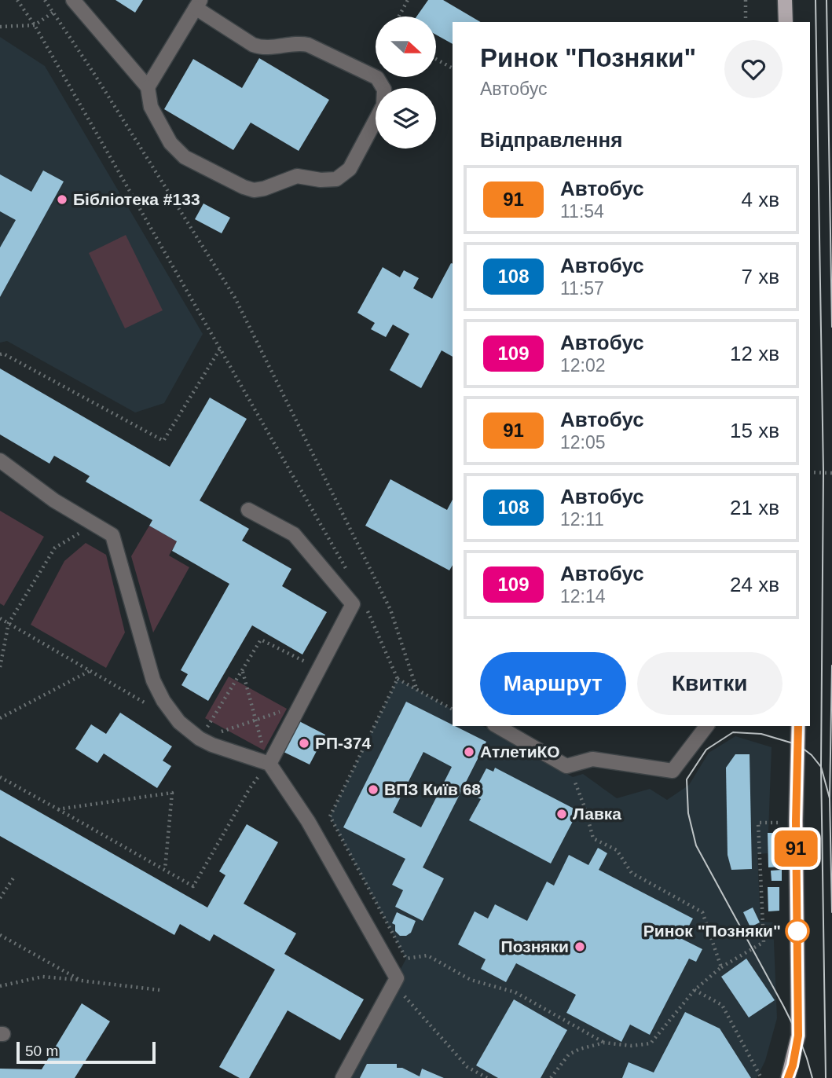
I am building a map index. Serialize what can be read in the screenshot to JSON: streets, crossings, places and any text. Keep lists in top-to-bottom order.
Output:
{
  "places": [
    "Бібліотека #133",
    "РП-374",
    "АтлетиКО",
    "ВПЗ Київ 68",
    "Лавка",
    "Ринок \"Позняки\"",
    "Позняки"
  ],
  "lines": ["bus line 91"],
  "scale_bar": "50 m",
  "north": "right",
  "page": {
    "on_map": "91",
    "heading": [
      ["Ринок \"Позняки\"", "Автобус"],
      "Відправлення"
    ],
    "list": [
      {
        "mark": "91",
        "name": "Автобус",
        "note": "11:54",
        "value": "4 хв"
      },
      {
        "mark": "108",
        "name": "Автобус",
        "note": "11:57",
        "value": "7 хв"
      },
      {
        "mark": "109",
        "name": "Автобус",
        "note": "12:02",
        "value": "12 хв"
      },
      {
        "mark": "91",
        "name": "Автобус",
        "note": "12:05",
        "value": "15 хв"
      },
      {
        "mark": "108",
        "name": "Автобус",
        "note": "12:11",
        "value": "21 хв"
      },
      {
        "mark": "109",
        "name": "Автобус",
        "note": "12:14",
        "value": "24 хв"
      }
    ],
    "buttons": ["Маршрут", "Квитки"],
    "scale": "50 m"
  }
}
